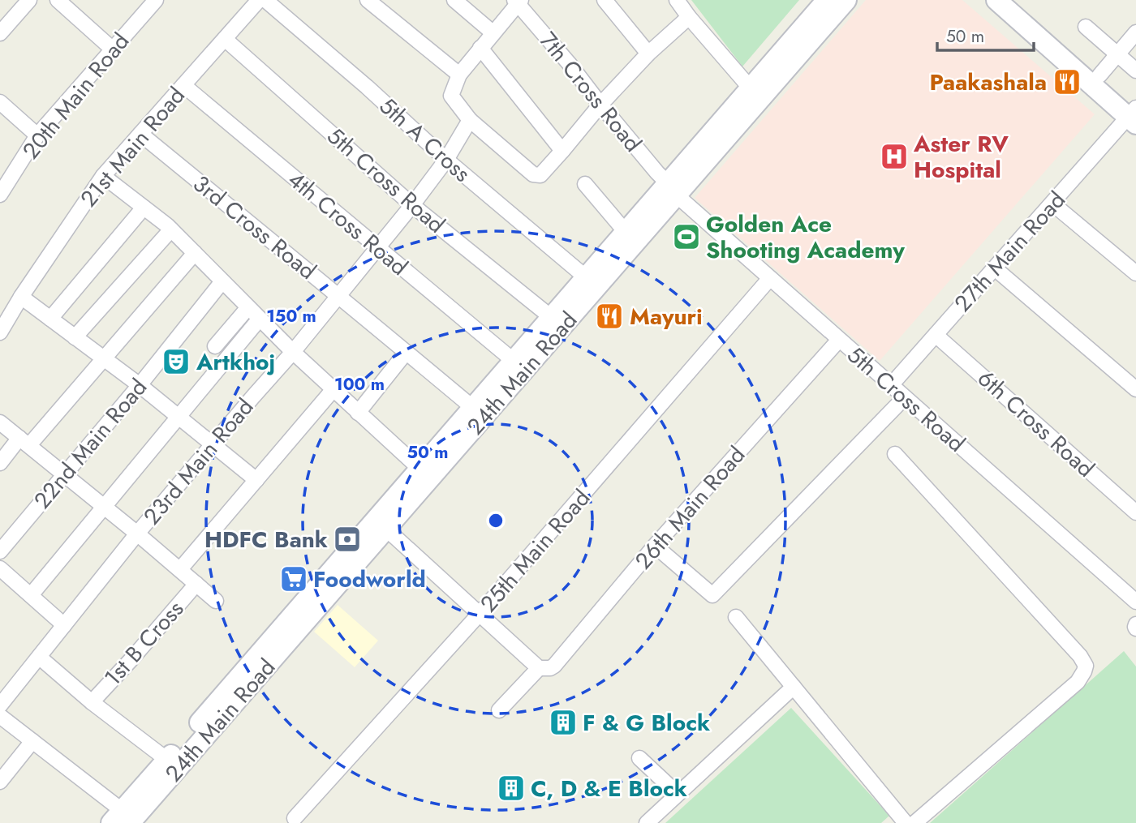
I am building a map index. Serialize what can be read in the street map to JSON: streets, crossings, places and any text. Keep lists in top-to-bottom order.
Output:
{
  "streets": {
    "main road": ["24th Main Road"],
    "street": [
      "7th Cross Road",
      "20th Main Road",
      "5th A Cross",
      "21st Main Road",
      "5th Cross Road",
      "4th Cross Road",
      "3rd Cross Road",
      "27th Main Road",
      "6th Cross Road",
      "22nd Main Road",
      "23rd Main Road",
      "26th Main Road",
      "25th Main Road",
      "1st B Cross"
    ]
  },
  "crossings": [
    ["7th Cross Road", "5th Cross Road"],
    ["7th Cross Road", "24th Main Road"],
    ["5th A Cross", "24th Main Road"],
    ["5th A Cross", "23rd Main Road"],
    ["21st Main Road", "5th Cross Road"],
    ["21st Main Road", "4th Cross Road"],
    ["21st Main Road", "3rd Cross Road"],
    ["5th Cross Road", "27th Main Road"],
    ["5th Cross Road", "24th Main Road"],
    ["5th Cross Road", "23rd Main Road"],
    ["5th Cross Road", "26th Main Road"],
    ["5th Cross Road", "25th Main Road"],
    ["4th Cross Road", "24th Main Road"],
    ["4th Cross Road", "23rd Main Road"],
    ["3rd Cross Road", "24th Main Road"],
    ["3rd Cross Road", "23rd Main Road"],
    ["27th Main Road", "6th Cross Road"]
  ],
  "places": {
    "restaurant": ["Paakashala", "Mayuri"],
    "hospital": ["Aster RV Hospital"],
    "sports": ["Golden Ace Shooting Academy"],
    "theatre": ["Artkhoj"],
    "bank": ["HDFC Bank"],
    "supermarket": ["Foodworld"],
    "building": ["F & G Block", "C, D & E Block"]
  },
  "scale_bar": "50 m",
  "rings": ["150 m", "100 m", "50 m"]
}
